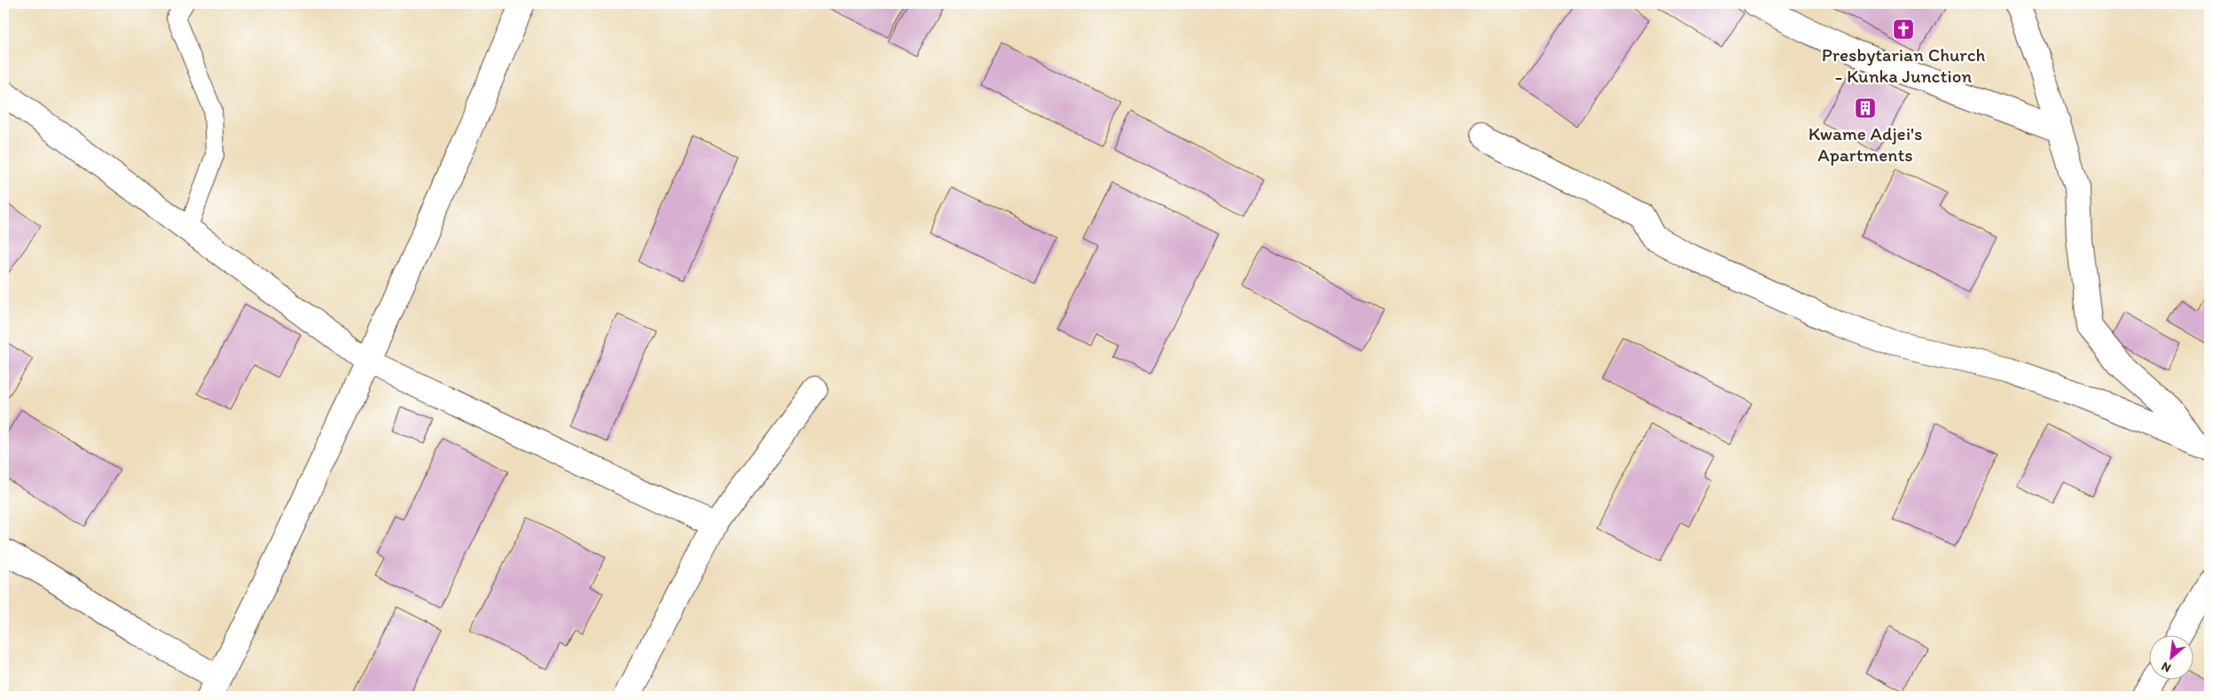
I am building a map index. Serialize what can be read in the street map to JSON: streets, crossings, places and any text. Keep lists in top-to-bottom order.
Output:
{
  "places": {
    "church": ["Presbytarian Church - Kunka Junction"],
    "building": ["Kwame Adjei's Apartments"]
  },
  "north": "bottom left"
}
